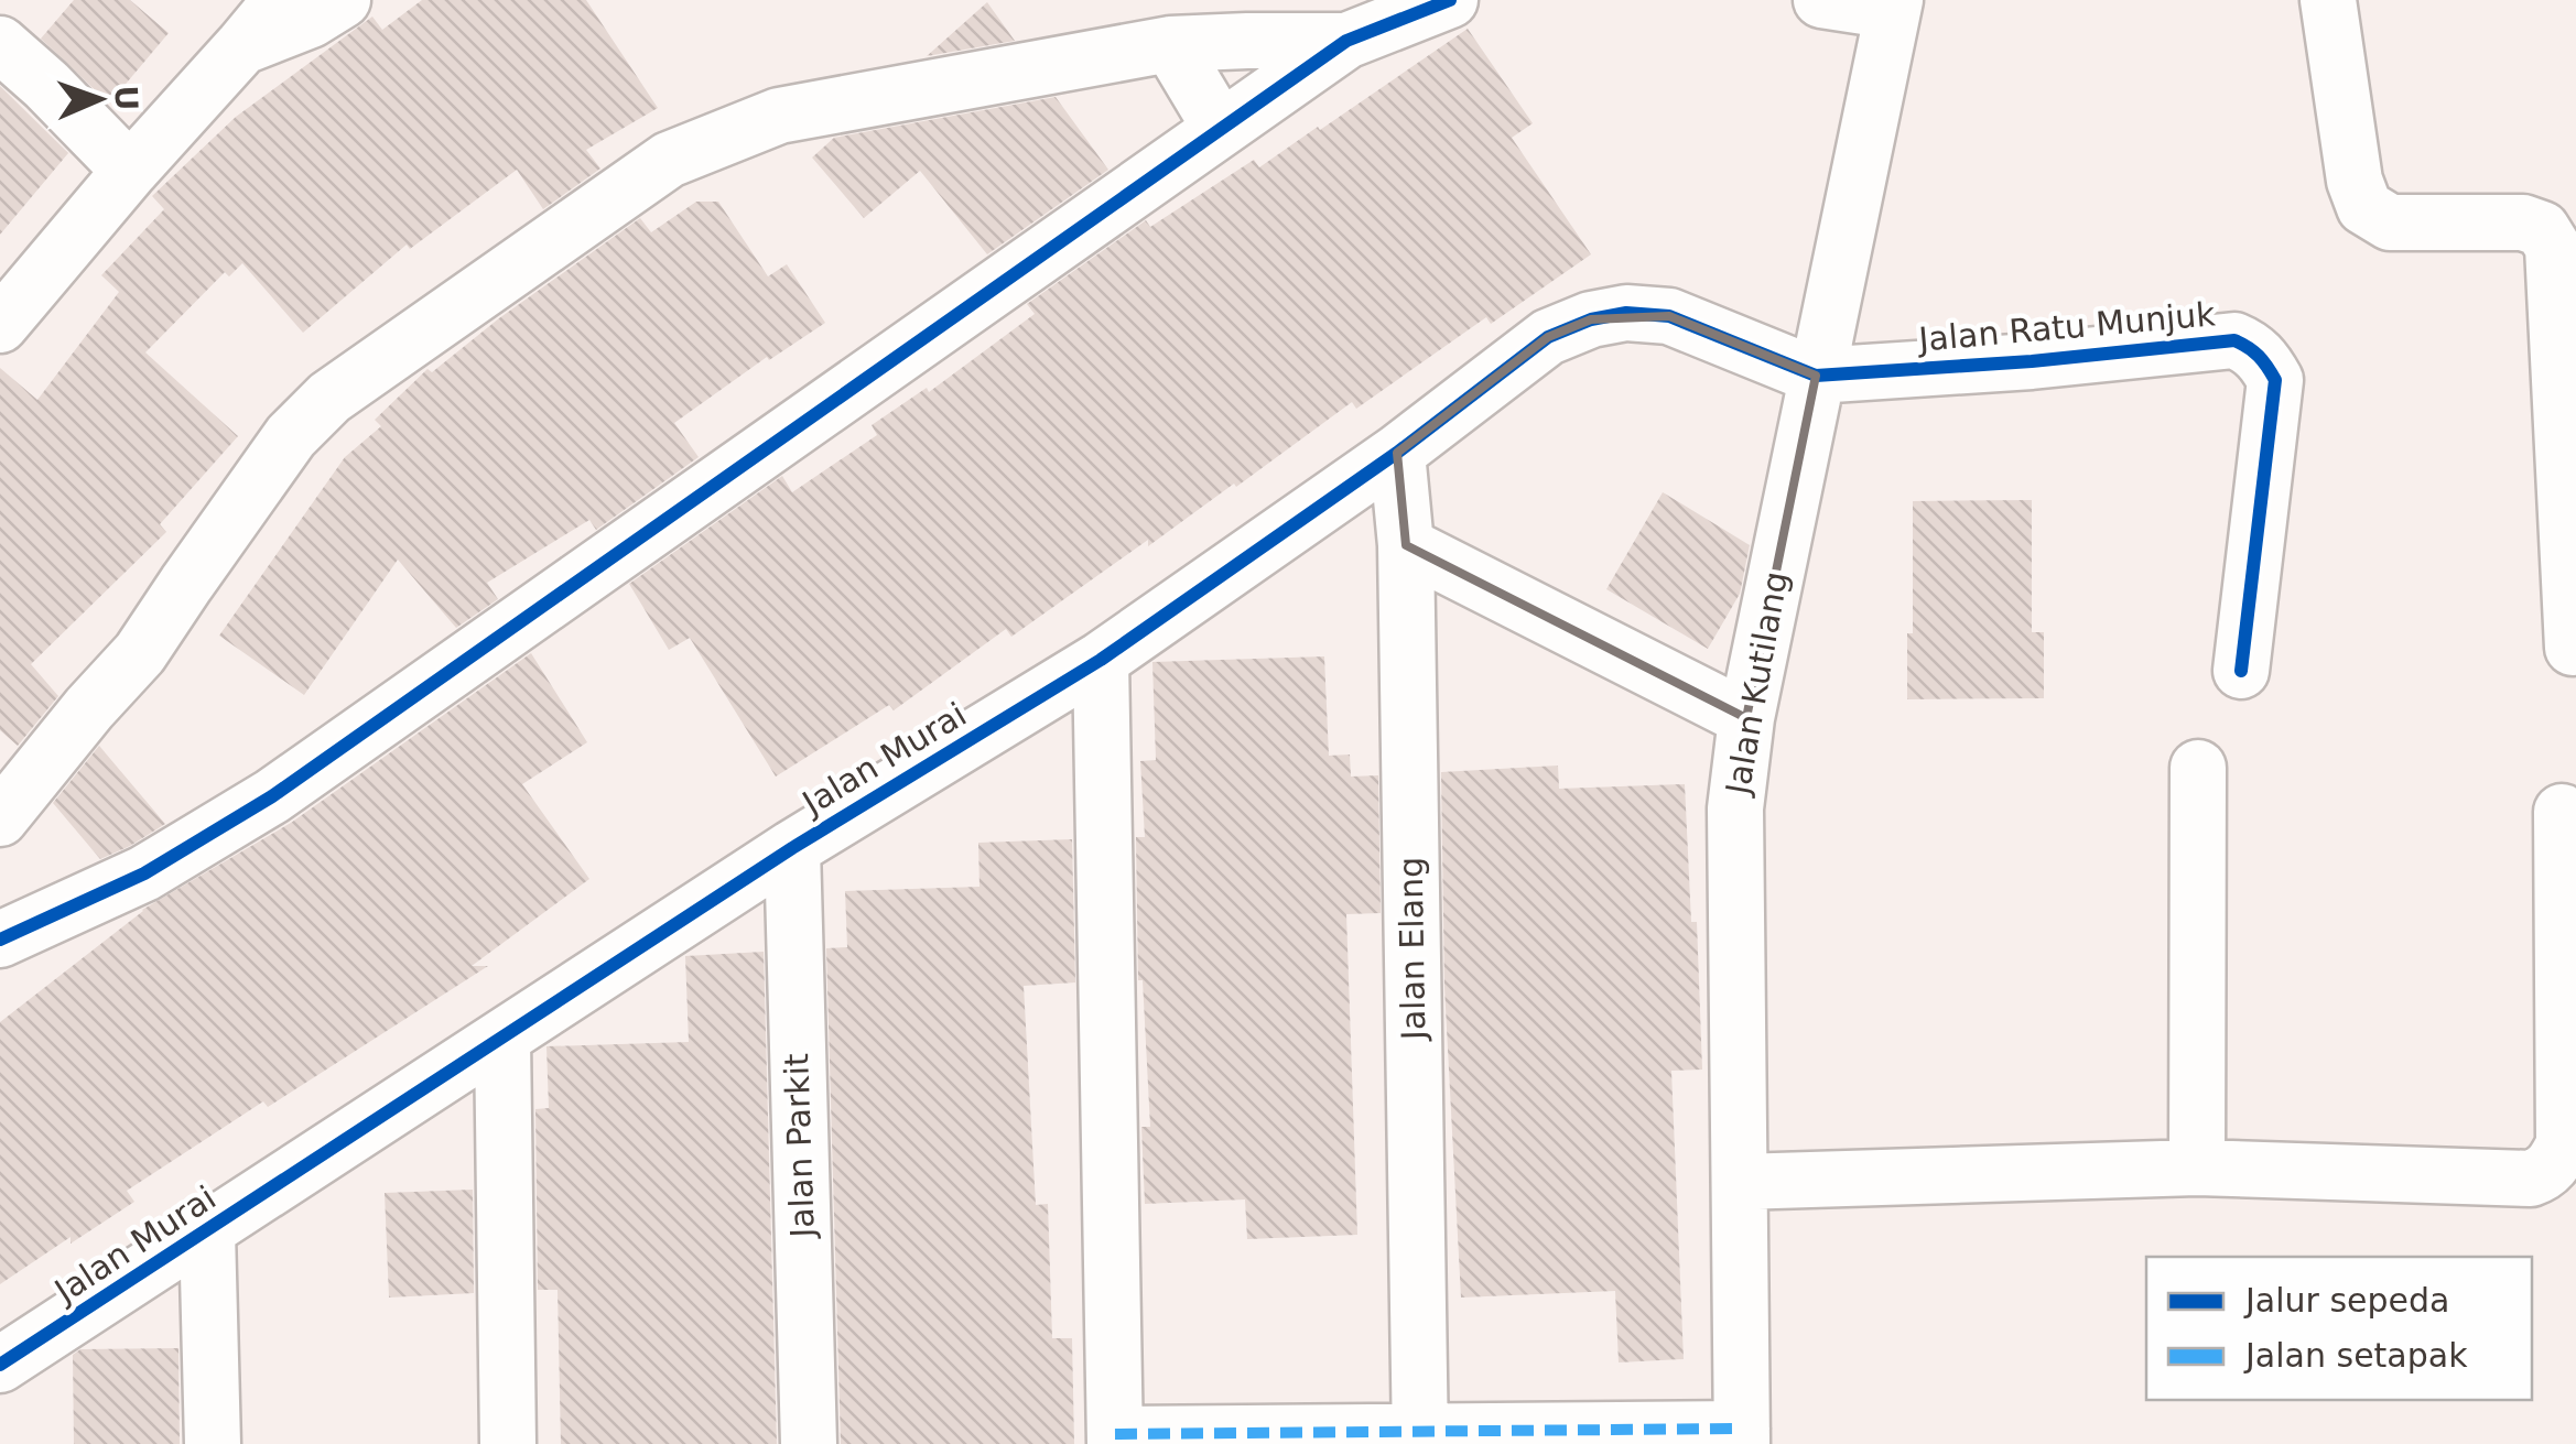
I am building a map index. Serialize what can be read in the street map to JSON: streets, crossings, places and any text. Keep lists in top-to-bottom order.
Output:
{
  "streets": {
    "street": [
      "Jalan Ratu Munjuk",
      "Jalan Kutilang",
      "Jalan Murai",
      "Jalan Elang",
      "Jalan Parkit"
    ]
  },
  "crossings": [
    ["Jalan Ratu Munjuk", "Jalan Kutilang"],
    ["Jalan Ratu Munjuk", "Jalan Murai"],
    ["Jalan Kutilang", "Jalan Murai"],
    ["Jalan Murai", "Jalan Elang"],
    ["Jalan Murai", "Jalan Parkit"]
  ],
  "legend": ["Jalur sepeda", "Jalan setapak"],
  "north": "right"
}
